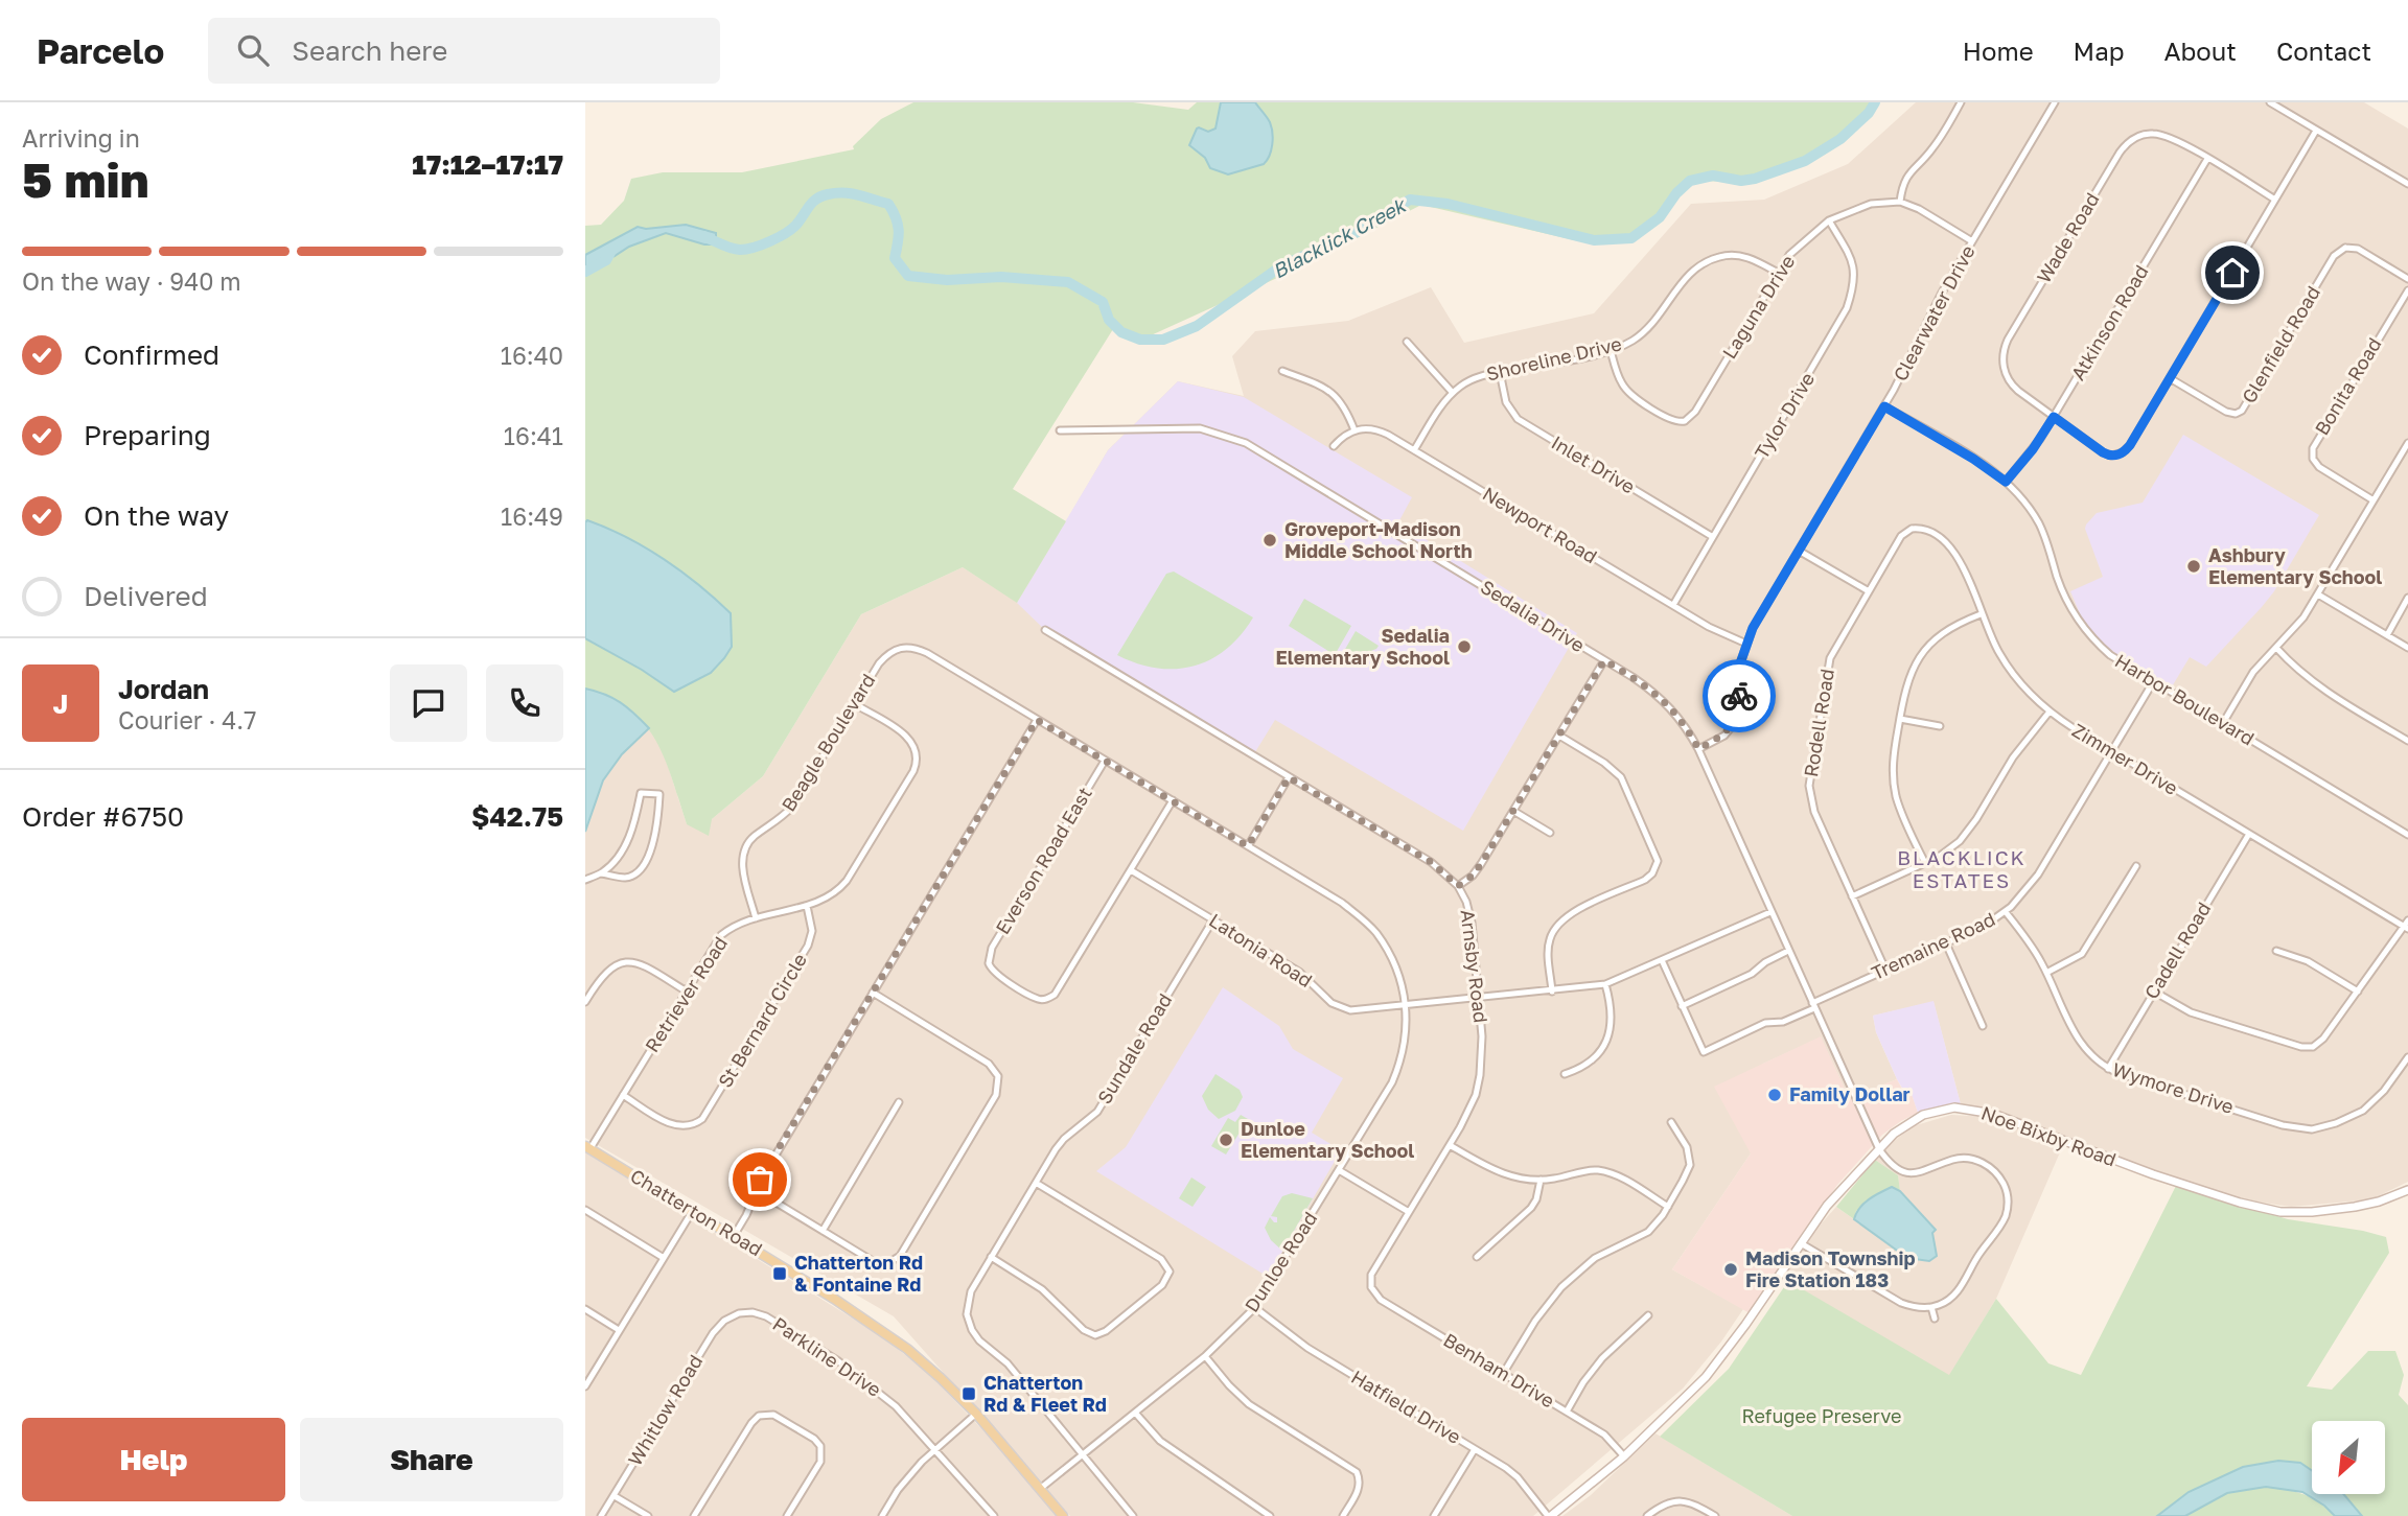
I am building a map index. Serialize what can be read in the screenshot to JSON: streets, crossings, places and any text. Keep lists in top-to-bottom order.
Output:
{
  "streets": {
    "main road": ["Chatterton Road"],
    "street": [
      "Wade Road",
      "Laguna Drive",
      "Clearwater Drive",
      "Atkinson Road",
      "Glenfield Road",
      "Shoreline Drive",
      "Bonita Road",
      "Tylor Drive",
      "Inlet Drive",
      "Newport Road",
      "Sedalia Drive",
      "Harbor Boulevard",
      "Rodell Road",
      "Beagle Boulevard",
      "Zimmer Drive",
      "Everson Road East",
      "Tremaine Road",
      "Latonia Road",
      "Cadell Road",
      "Arnsby Road",
      "Retriever Road",
      "St Bernard Circle",
      "Sundale Road",
      "Wymore Drive",
      "Noe Bixby Road",
      "Dunloe Road",
      "Parkline Drive",
      "Benham Drive",
      "Hatfield Drive",
      "Whitlow Road"
    ]
  },
  "crossings": [
    ["Wade Road", "Atkinson Road"],
    ["Laguna Drive", "Shoreline Drive"],
    ["Laguna Drive", "Tylor Drive"],
    ["Clearwater Drive", "Newport Road"],
    ["Clearwater Drive", "Sedalia Drive"],
    ["Clearwater Drive", "Harbor Boulevard"],
    ["Atkinson Road", "Harbor Boulevard"],
    ["Shoreline Drive", "Inlet Drive"],
    ["Shoreline Drive", "Newport Road"],
    ["Tylor Drive", "Inlet Drive"],
    ["Tylor Drive", "Newport Road"],
    ["Sedalia Drive", "Tremaine Road"],
    ["Sedalia Drive", "Latonia Road"],
    ["Sedalia Drive", "Noe Bixby Road"],
    ["Harbor Boulevard", "Tremaine Road"],
    ["Rodell Road", "Zimmer Drive"],
    ["Rodell Road", "Tremaine Road"],
    ["Beagle Boulevard", "Retriever Road"],
    ["Beagle Boulevard", "Dunloe Road"],
    ["Zimmer Drive", "Tremaine Road"],
    ["Zimmer Drive", "Cadell Road"],
    ["Everson Road East", "Latonia Road"],
    ["Everson Road East", "Dunloe Road"],
    ["Tremaine Road", "Wymore Drive"],
    ["Latonia Road", "Arnsby Road"],
    ["Latonia Road", "Sundale Road"],
    ["Latonia Road", "Dunloe Road"],
    ["Cadell Road", "Wymore Drive"],
    ["Arnsby Road", "Benham Drive"],
    ["Retriever Road", "St Bernard Circle"],
    ["Retriever Road", "Chatterton Road"],
    ["Sundale Road", "Dunloe Road"],
    ["Noe Bixby Road", "Benham Drive"],
    ["Noe Bixby Road", "Hatfield Drive"],
    ["Chatterton Road", "Dunloe Road"],
    ["Dunloe Road", "Hatfield Drive"],
    ["Parkline Drive", "Whitlow Road"]
  ],
  "districts": ["BLACKLICK ESTATES"],
  "water": ["Blacklick Creek"],
  "parks": ["Refugee Preserve"],
  "places": {
    "other": [
      "Groveport-Madison Middle School North",
      "Ashbury Elementary School",
      "Sedalia Elementary School",
      "Family Dollar",
      "Dunloe Elementary School",
      "Madison Township Fire Station 183"
    ],
    "transit": ["Chatterton Rd & Fontaine Rd", "Chatterton Rd & Fleet Rd"]
  },
  "north": "bottom left",
  "page": {
    "header": "Parcelo",
    "search": "Search here",
    "nav": [
      "Home",
      "Map",
      "About",
      "Contact"
    ],
    "heading": ["5 min", "Arriving in", "17:12–17:17"],
    "panel": [
      "Jordan",
      "Courier · 4.7",
      "Order #6750",
      "$42.75"
    ],
    "bar": "On the way · 940 m",
    "list": [
      ["Confirmed", "16:40"],
      ["Preparing", "16:41"],
      ["On the way", "16:49"],
      "Delivered"
    ],
    "round": "J",
    "buttons": ["Help", "Share"]
  }
}
